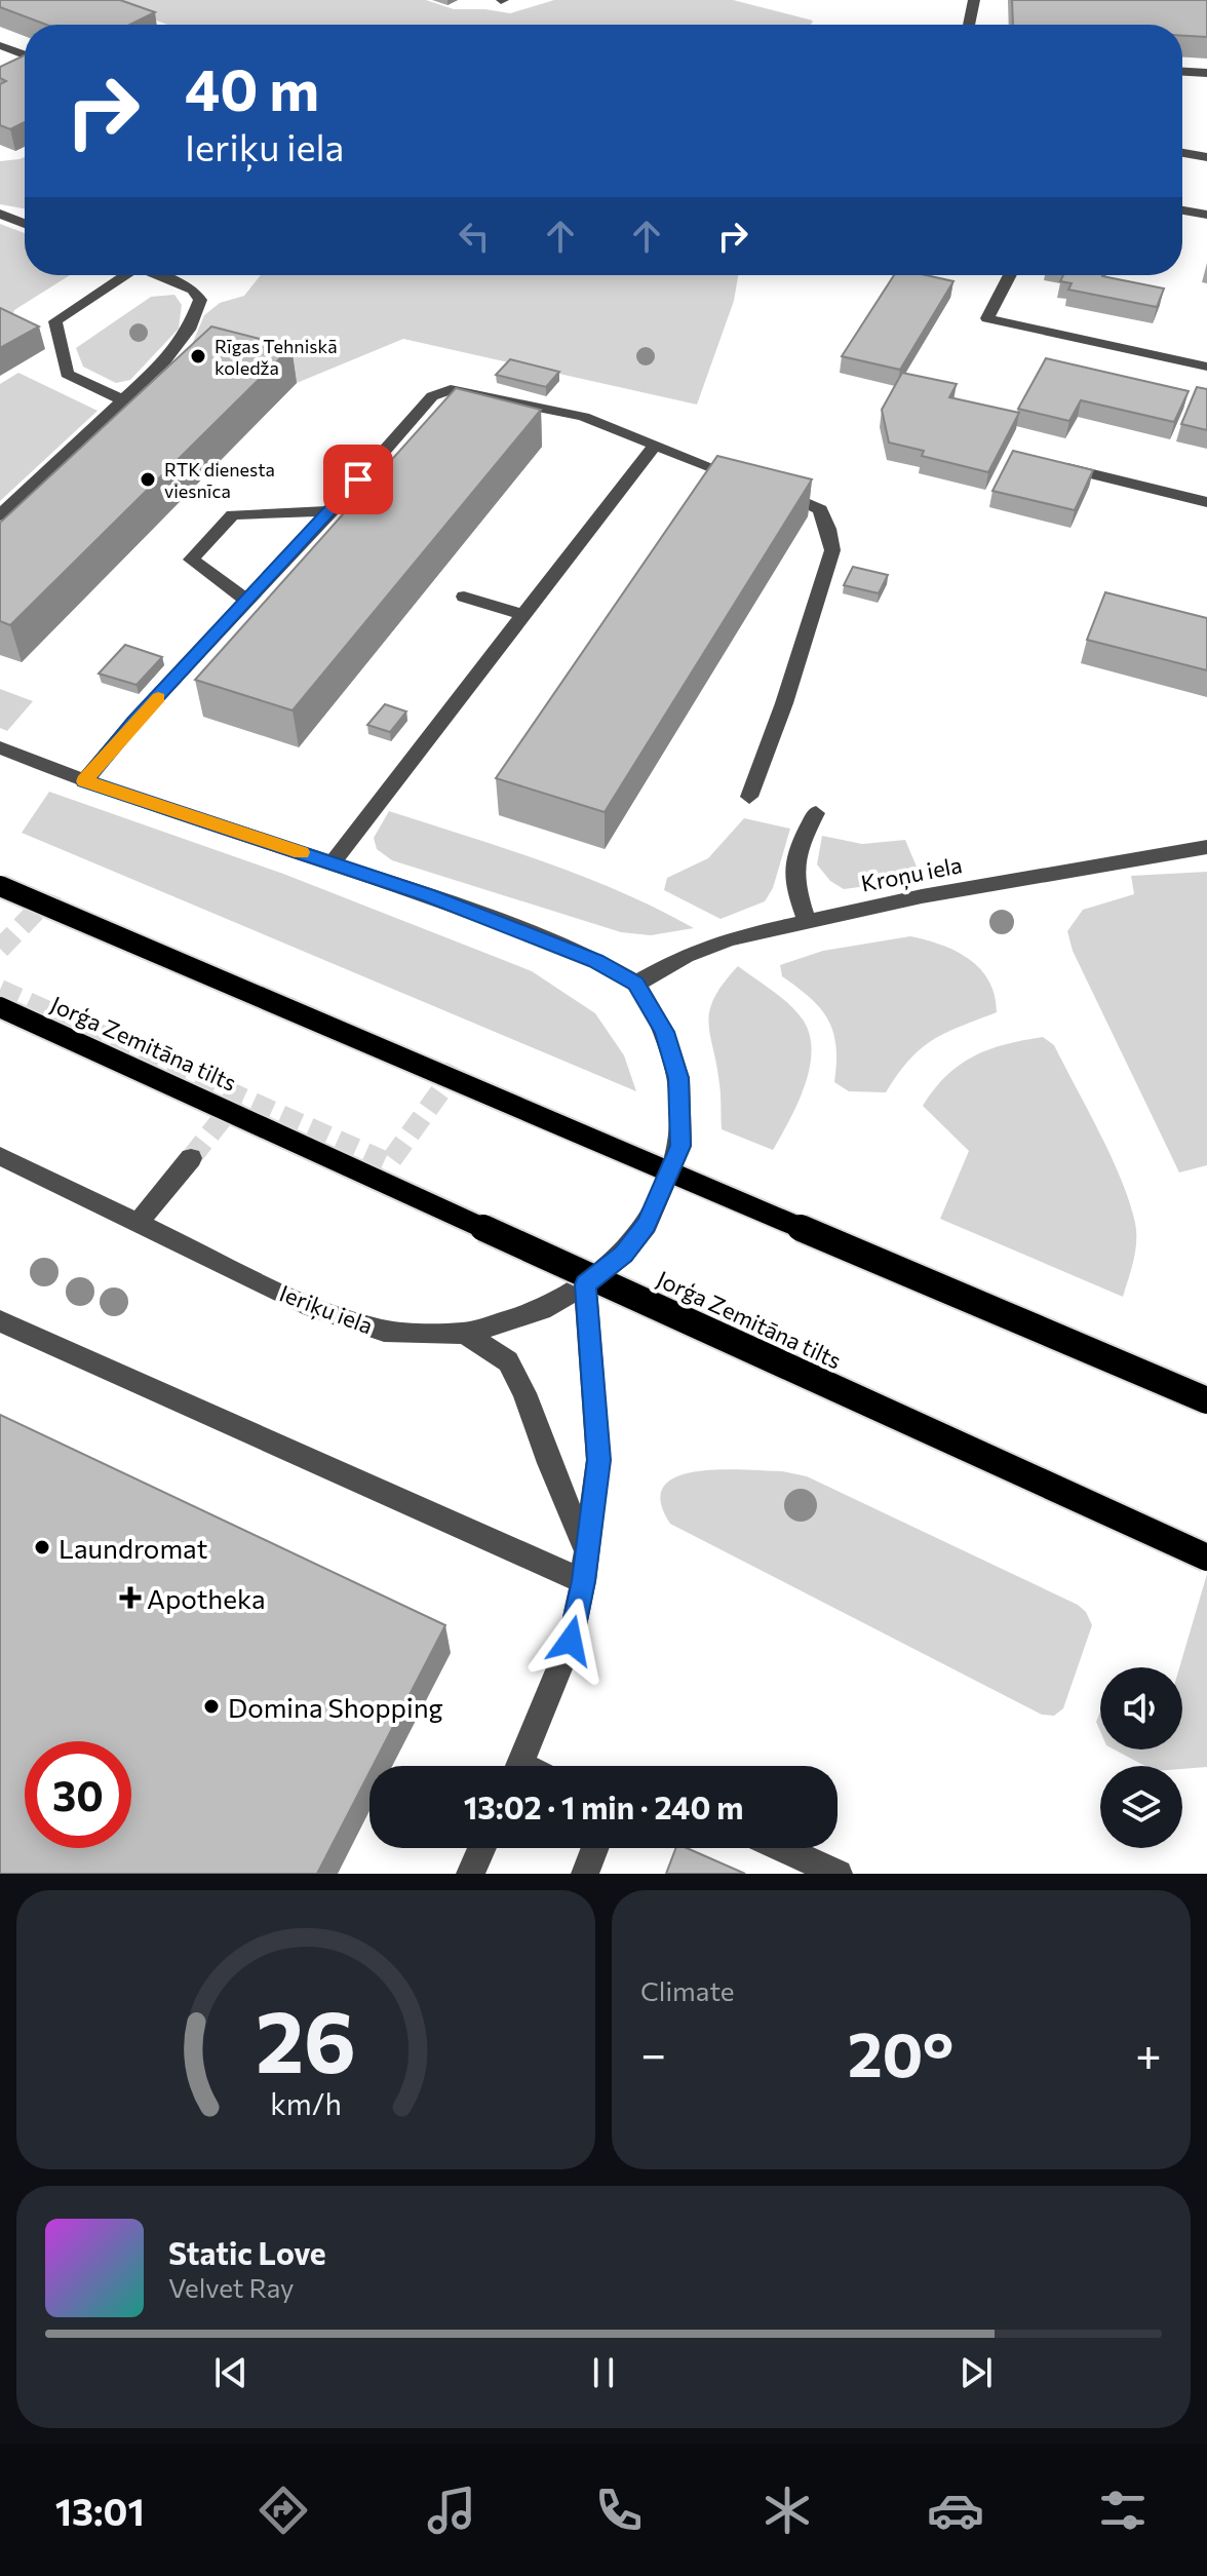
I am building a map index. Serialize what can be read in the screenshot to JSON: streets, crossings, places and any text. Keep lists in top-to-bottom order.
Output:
{
  "streets": {
    "main road": ["Jorģa Zemitāna tilts"],
    "street": ["Kroņu iela", "Ieriķu iela"]
  },
  "crossings": [
    ["Kroņu iela", "Ieriķu iela"]
  ],
  "places": {
    "other": [
      "Rīgas Tehniskā koledža",
      "RTK dienesta viesnīca",
      "Laundromat",
      "Domina Shopping"
    ],
    "health": ["Apotheka"]
  },
  "page": {
    "turn": ["40 m", "Ieriķu iela"],
    "limit": "30",
    "trip": "13:02 · 1 min · 240 m",
    "tile": "Climate",
    "heat": ["−", "20°", "+"],
    "song": ["Static Love", "Velvet Ray"],
    "tabs": "13:01",
    "gauge": ["26", "km/h"]
  }
}
